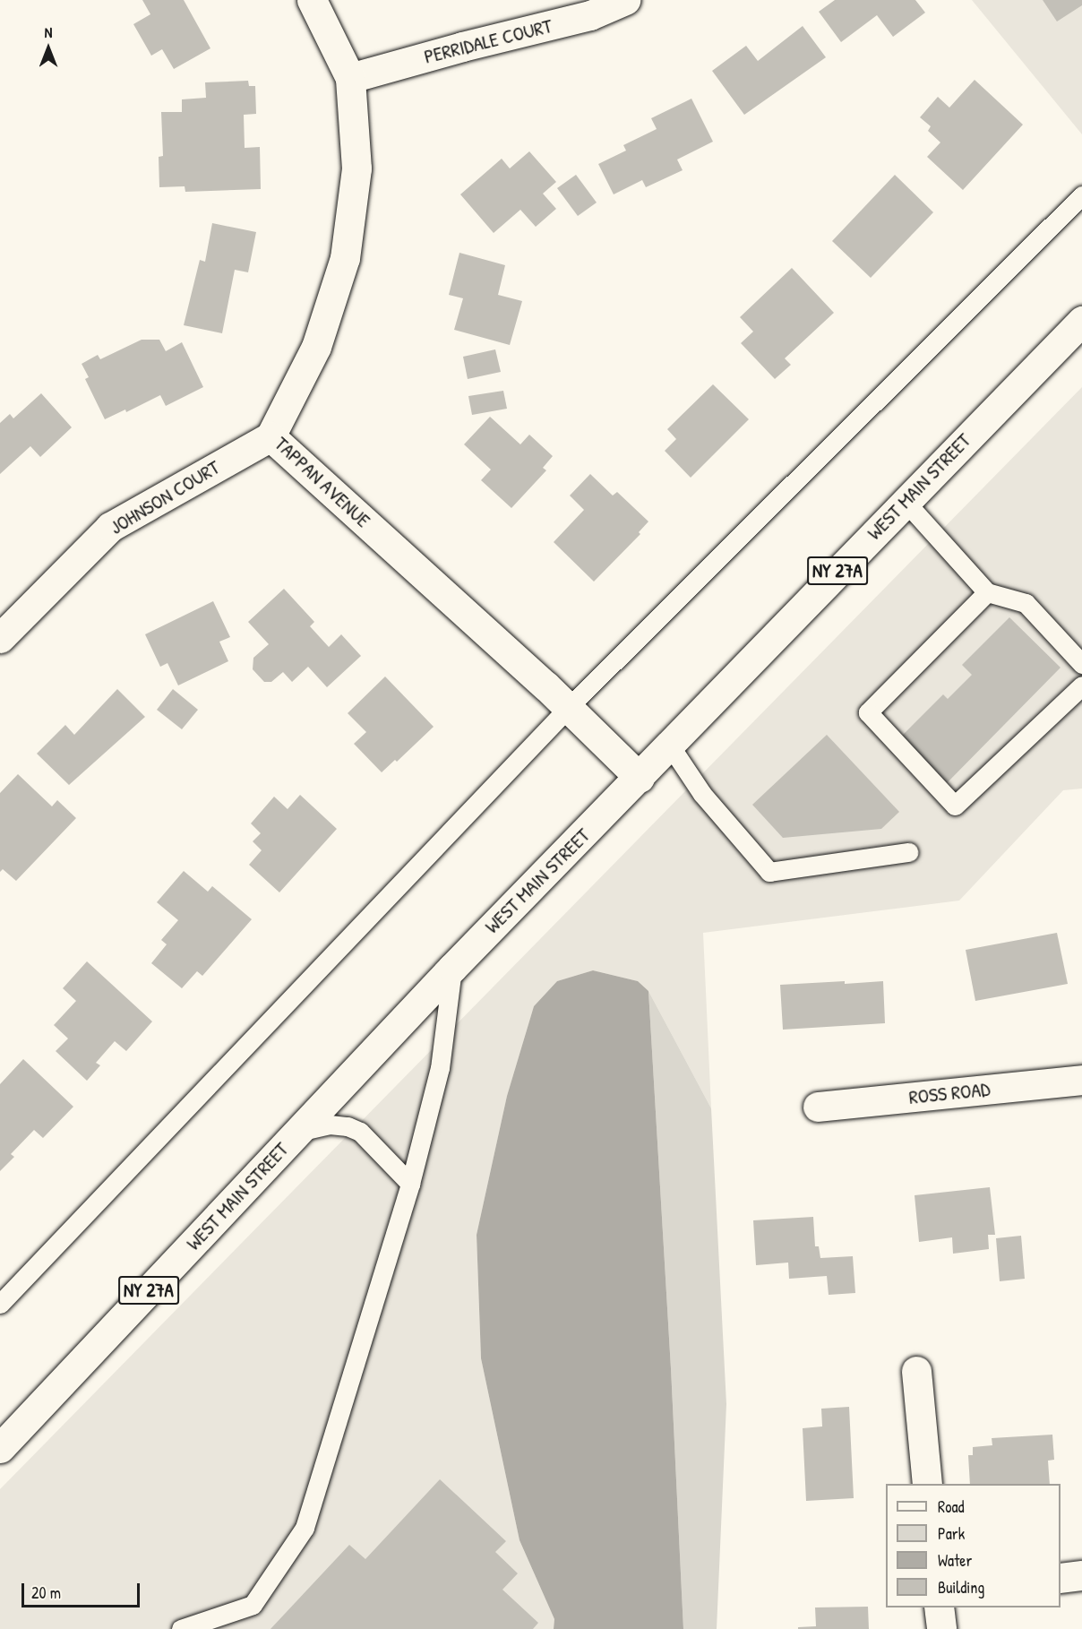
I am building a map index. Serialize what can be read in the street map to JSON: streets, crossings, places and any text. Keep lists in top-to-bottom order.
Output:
{
  "streets": {
    "street": [
      "PERRIDALE COURT",
      "TAPPAN AVENUE",
      "WEST MAIN STREET",
      "JOHNSON COURT",
      "NY 27A",
      "ROSS ROAD"
    ]
  },
  "crossings": [
    ["PERRIDALE COURT", "TAPPAN AVENUE"],
    ["TAPPAN AVENUE", "WEST MAIN STREET"],
    ["TAPPAN AVENUE", "JOHNSON COURT"]
  ],
  "legend": [
    "Road",
    "Park",
    "Water",
    "Building"
  ],
  "scale_bar": "20 m",
  "north": "top"
}
